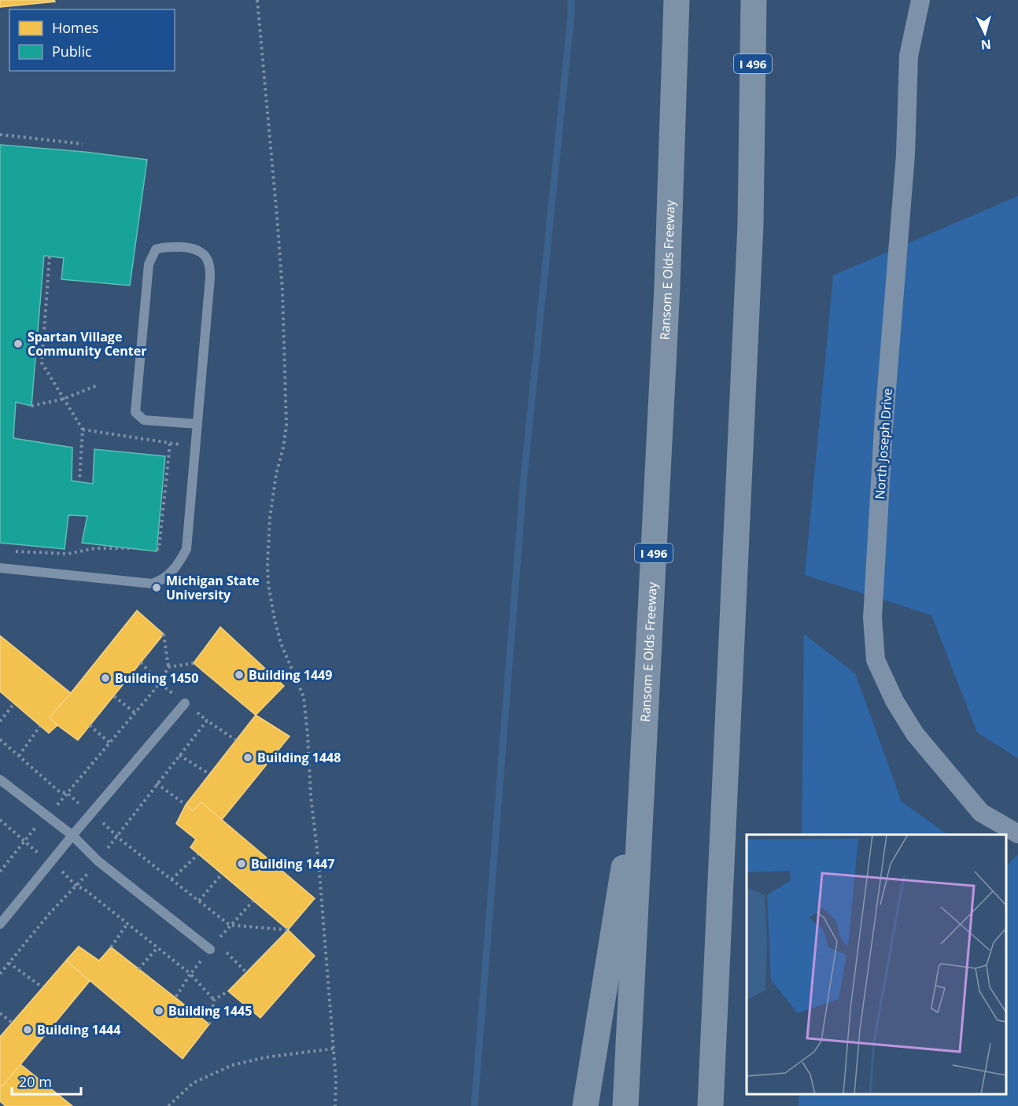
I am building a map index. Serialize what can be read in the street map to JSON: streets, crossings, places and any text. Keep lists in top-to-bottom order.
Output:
{
  "streets": {
    "highway": ["I 496", "Ransom E Olds Freeway"],
    "street": ["North Joseph Drive"]
  },
  "places": [
    "Spartan Village Community Center",
    "Michigan State University",
    "Building 1449",
    "Building 1450",
    "Building 1448",
    "Building 1447",
    "Building 1445",
    "Building 1444"
  ],
  "legend": ["Homes", "Public"],
  "scale_bar": "20 m",
  "north": "bottom"
}
